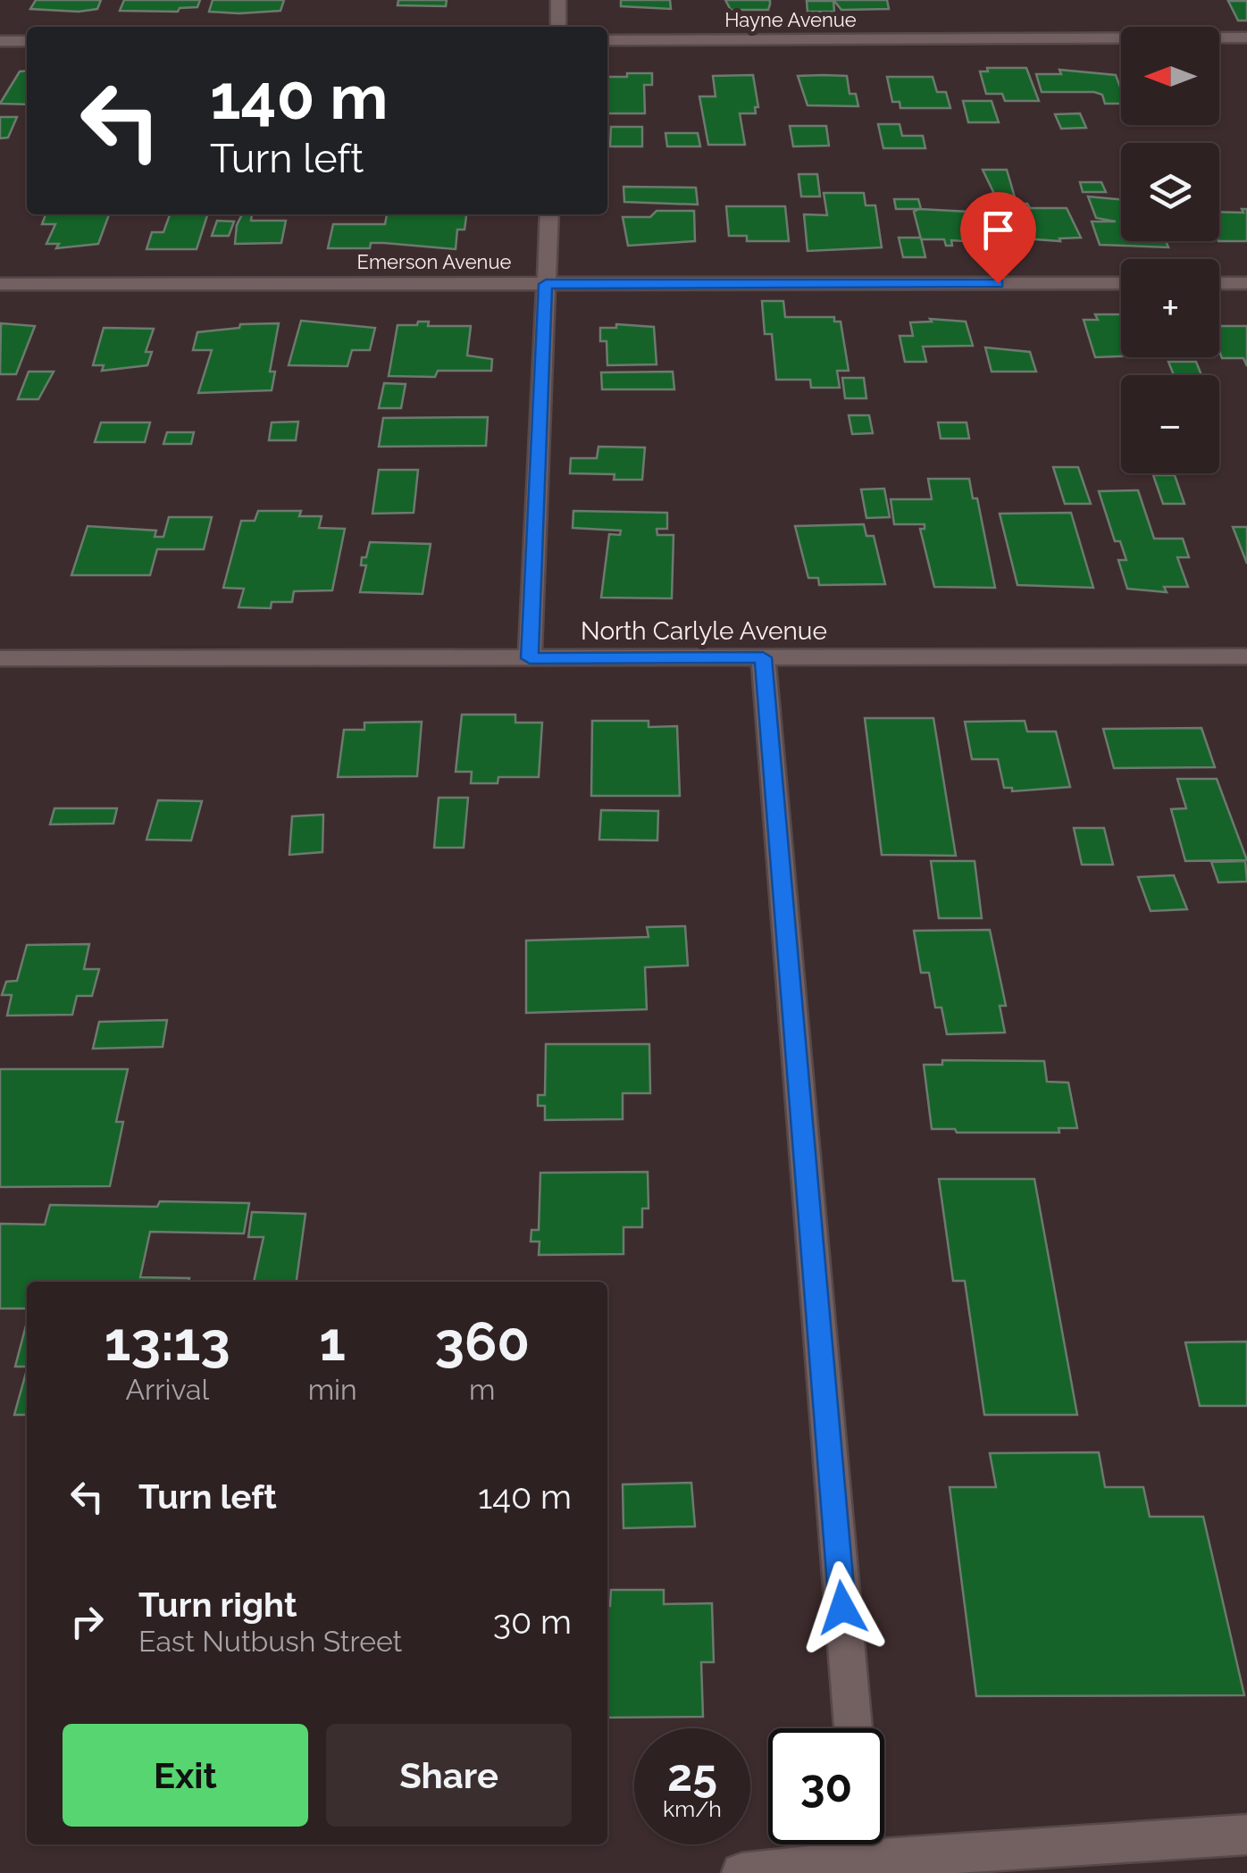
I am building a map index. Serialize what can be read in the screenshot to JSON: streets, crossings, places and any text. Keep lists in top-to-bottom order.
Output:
{
  "streets": {
    "street": ["Hayne Avenue", "Emerson Avenue", "North Carlyle Avenue"]
  },
  "north": "left",
  "page": {
    "map_buttons": ["+", "−"],
    "turn": ["140 m", "Turn left"],
    "eta": [
      "13:13",
      "Arrival",
      "1",
      "min",
      "360",
      "m"
    ],
    "list": [
      {
        "name": "Turn left",
        "value": "140 m"
      },
      {
        "name": "Turn right",
        "note": "East Nutbush Street",
        "value": "30 m"
      }
    ],
    "buttons": ["Exit", "Share"],
    "speed": "25 km/h",
    "limit": "30"
  }
}
